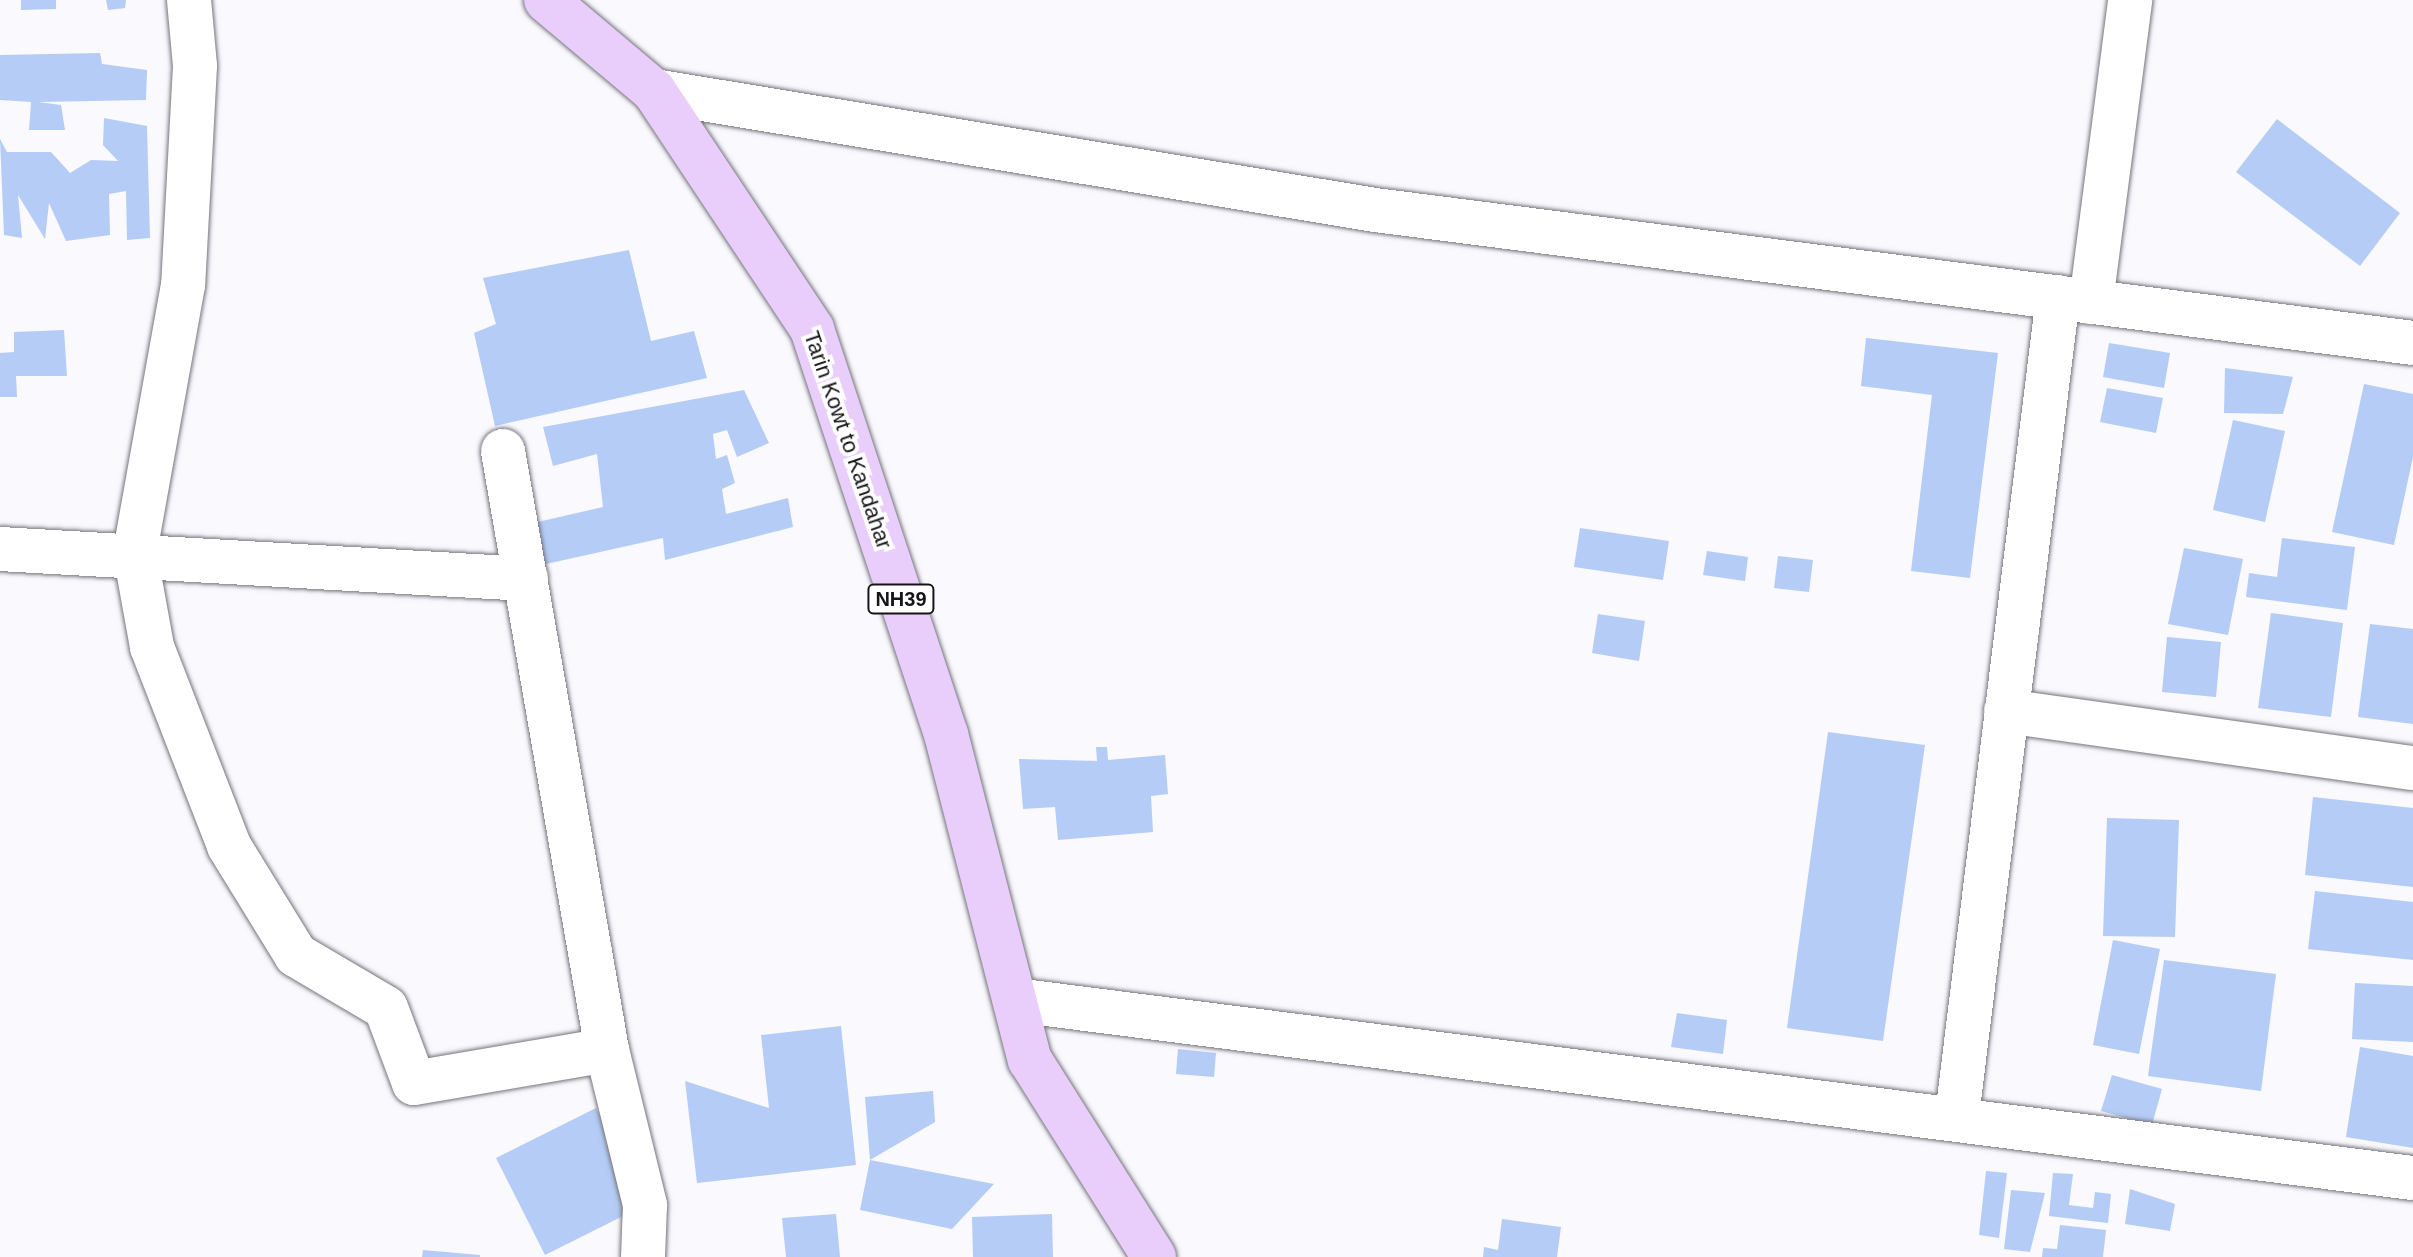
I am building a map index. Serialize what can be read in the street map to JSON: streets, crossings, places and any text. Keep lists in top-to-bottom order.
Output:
{
  "streets": {
    "main road": ["Tarin Kowt to Kandahar", "NH39"]
  }
}
